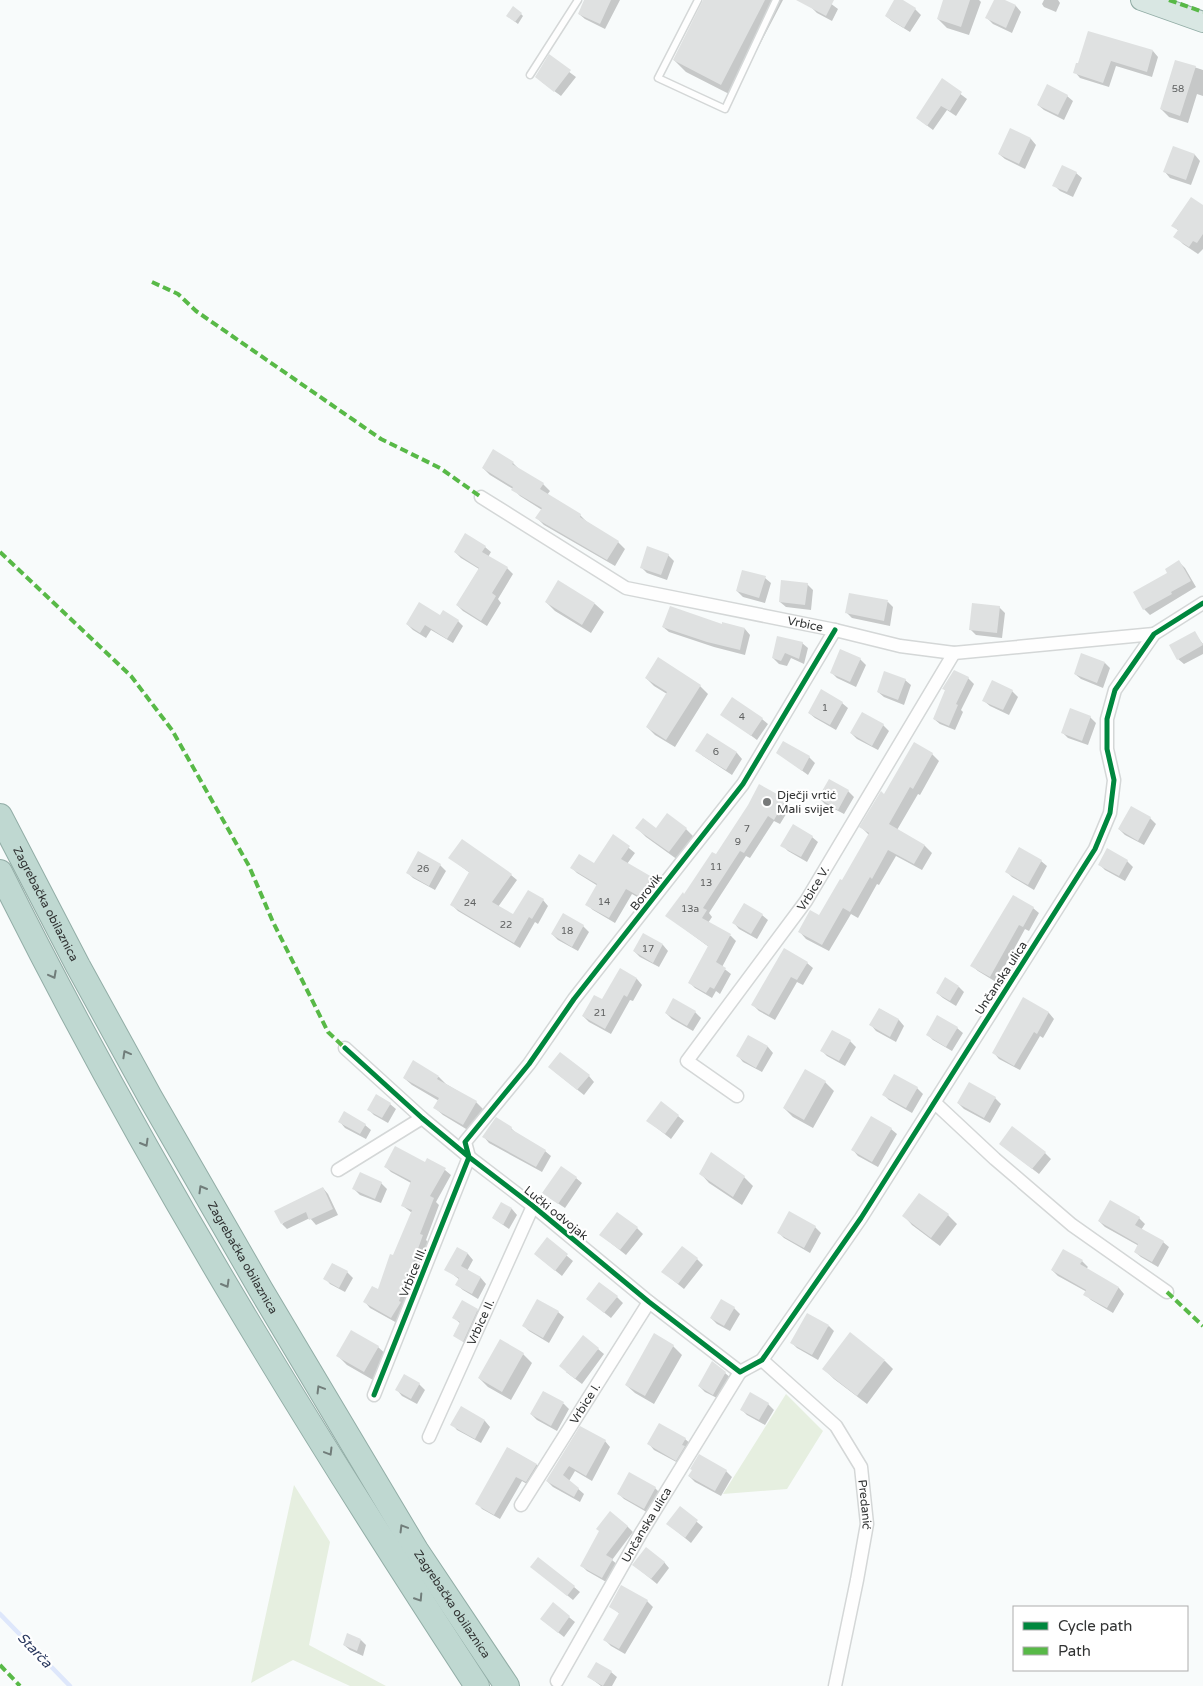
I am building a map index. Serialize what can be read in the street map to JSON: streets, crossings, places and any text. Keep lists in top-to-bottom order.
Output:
{
  "streets": {
    "highway": ["Zagrebačka obilaznica"],
    "street": [
      "Vrbice",
      "Vrbice V.",
      "Borovik",
      "Unčanska ulica",
      "Lučki odvojak",
      "Vrbice III.",
      "Vrbice II.",
      "Vrbice I.",
      "Predanić"
    ]
  },
  "crossings": [
    ["Vrbice", "Vrbice V."],
    ["Vrbice", "Borovik"],
    ["Vrbice", "Unčanska ulica"],
    ["Borovik", "Lučki odvojak"],
    ["Borovik", "Vrbice III."],
    ["Unčanska ulica", "Lučki odvojak"],
    ["Unčanska ulica", "Predanić"],
    ["Lučki odvojak", "Vrbice III."],
    ["Lučki odvojak", "Vrbice II."],
    ["Lučki odvojak", "Vrbice I."]
  ],
  "water": ["Starča"],
  "places": ["Dječji vrtić Mali svijet"],
  "house_numbers": [
    "58",
    "1",
    "4",
    "6",
    "7",
    "9",
    "11",
    "26",
    "13",
    "14",
    "24",
    "13a",
    "22",
    "18",
    "17",
    "21"
  ],
  "legend": ["Cycle path", "Path"]
}
